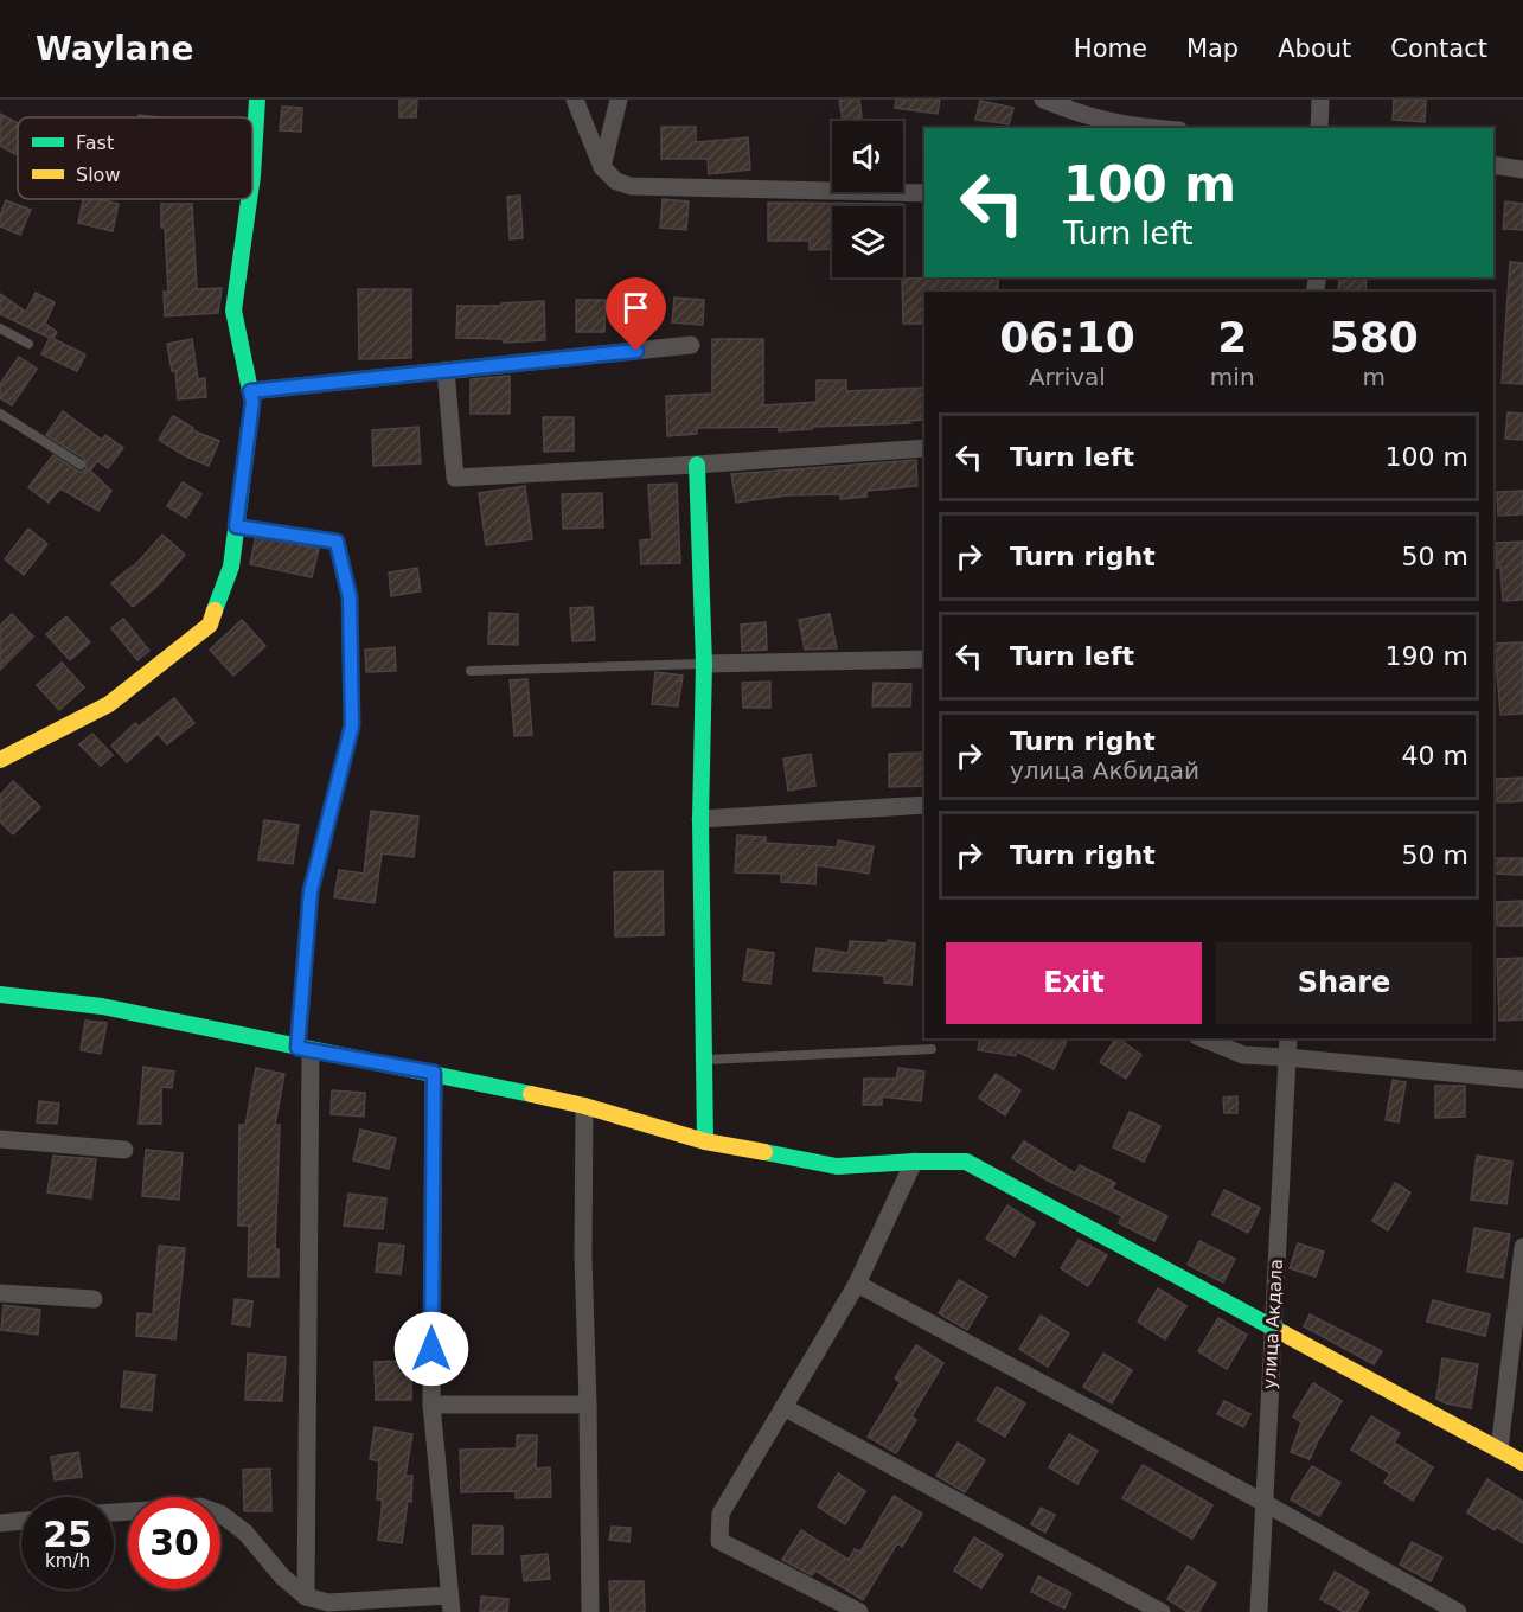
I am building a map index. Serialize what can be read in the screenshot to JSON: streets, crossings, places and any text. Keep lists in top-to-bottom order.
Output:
{
  "streets": {
    "street": ["улица Акдала"]
  },
  "legend": ["Fast", "Slow"],
  "page": {
    "header": "Waylane",
    "nav": [
      "Home",
      "Map",
      "About",
      "Contact"
    ],
    "turn": ["100 m", "Turn left"],
    "eta": [
      "06:10",
      "Arrival",
      "2",
      "min",
      "580",
      "m"
    ],
    "list": [
      {
        "name": "Turn left",
        "value": "100 m"
      },
      {
        "name": "Turn right",
        "value": "50 m"
      },
      {
        "name": "Turn left",
        "value": "190 m"
      },
      {
        "name": "Turn right",
        "note": "улица Акбидай",
        "value": "40 m"
      },
      {
        "name": "Turn right",
        "value": "50 m"
      }
    ],
    "buttons": ["Exit", "Share"],
    "speed": "25 km/h",
    "limit": "30"
  }
}
